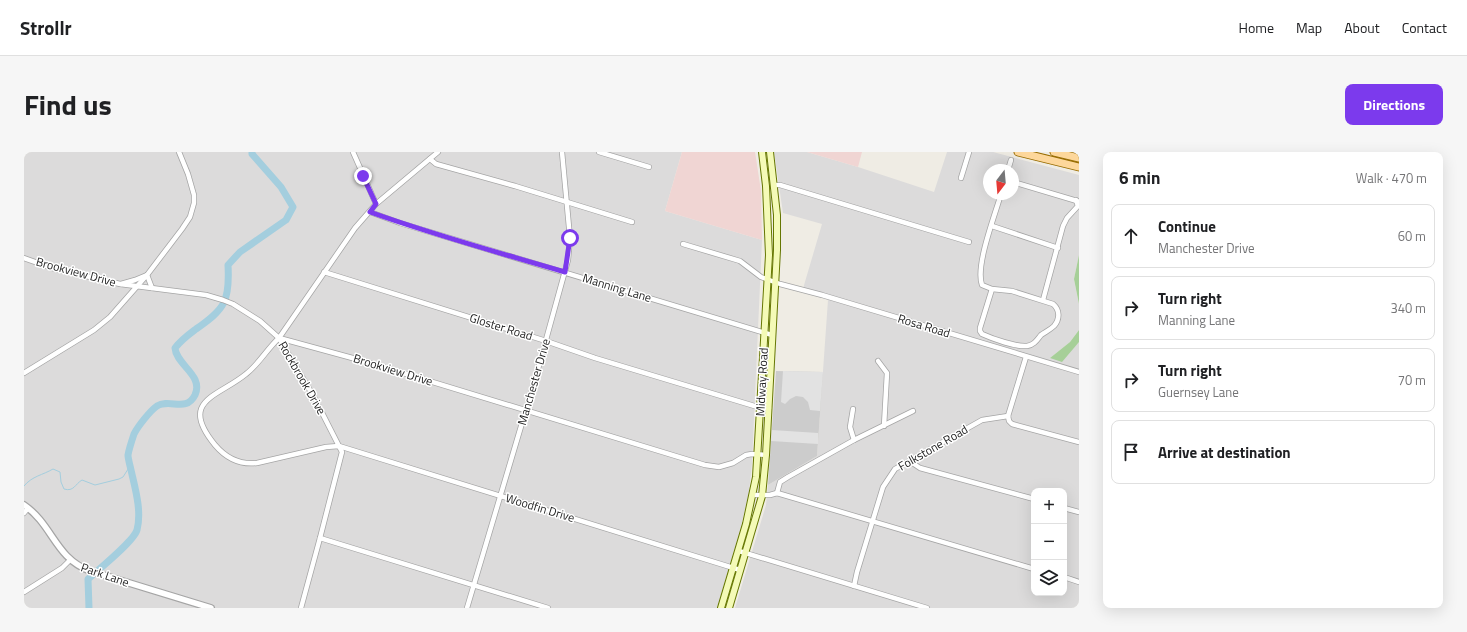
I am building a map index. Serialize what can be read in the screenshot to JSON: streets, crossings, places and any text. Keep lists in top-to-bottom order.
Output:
{
  "streets": {
    "main road": ["Midway Road"],
    "street": [
      "Brookview Drive",
      "Manning Lane",
      "Rosa Road",
      "Gloster Road",
      "Rockbrook Drive",
      "Manchester Drive",
      "Folkstone Road",
      "Woodfin Drive",
      "Park Lane"
    ]
  },
  "crossings": [
    ["Brookview Drive", "Rockbrook Drive"],
    ["Brookview Drive", "Manchester Drive"],
    ["Brookview Drive", "Midway Road"],
    ["Manning Lane", "Rockbrook Drive"],
    ["Manning Lane", "Manchester Drive"],
    ["Manning Lane", "Midway Road"],
    ["Rosa Road", "Midway Road"],
    ["Gloster Road", "Rockbrook Drive"],
    ["Gloster Road", "Manchester Drive"],
    ["Gloster Road", "Midway Road"],
    ["Rockbrook Drive", "Woodfin Drive"],
    ["Manchester Drive", "Woodfin Drive"],
    ["Midway Road", "Woodfin Drive"]
  ],
  "north": "bottom",
  "page": {
    "header": "Strollr",
    "nav": [
      "Home",
      "Map",
      "About",
      "Contact"
    ],
    "title": "Find us",
    "buttons": "Directions",
    "heading": ["6 min", "Walk · 470 m"],
    "list": [
      ["Continue", "Manchester Drive", "60 m"],
      ["Turn right", "Manning Lane", "340 m"],
      ["Turn right", "Guernsey Lane", "70 m"],
      "Arrive at destination"
    ],
    "map_buttons": ["+", "−"]
  }
}
